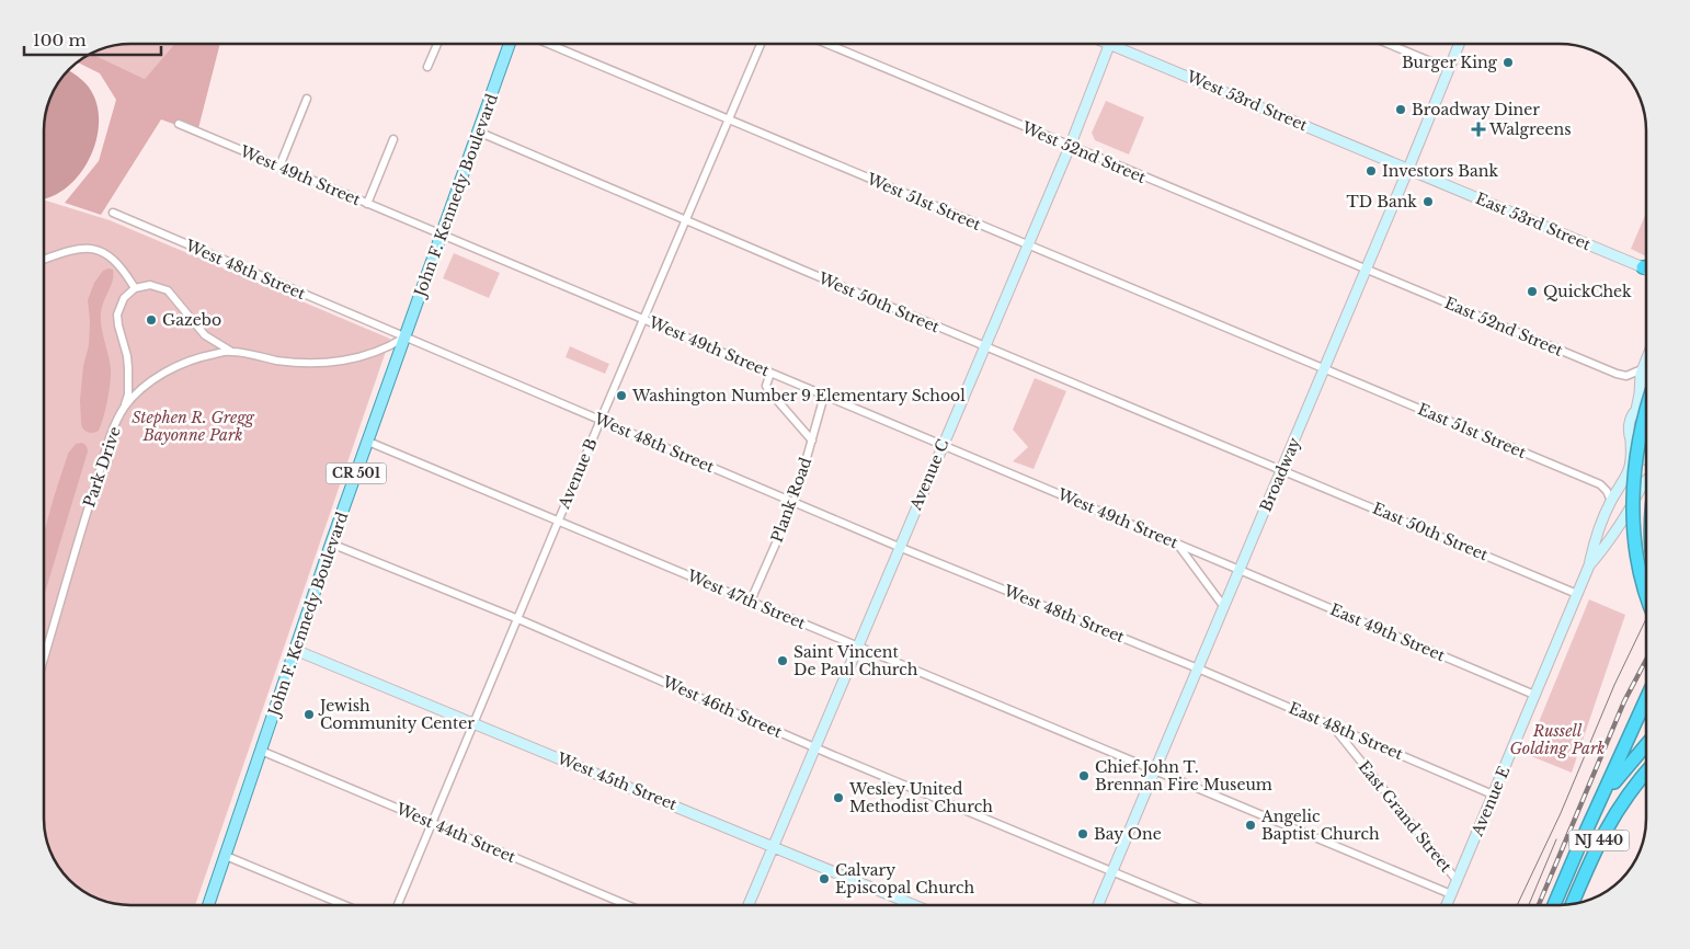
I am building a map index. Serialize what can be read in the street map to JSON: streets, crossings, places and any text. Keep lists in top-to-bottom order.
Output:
{
  "streets": {
    "highway": ["NJ 440"],
    "main road": ["John F. Kennedy Boulevard", "CR 501"],
    "street": [
      "West 53rd Street",
      "West 52nd Street",
      "West 49th Street",
      "West 51st Street",
      "East 53rd Street",
      "West 48th Street",
      "West 50th Street",
      "East 52nd Street",
      "East 51st Street",
      "Park Drive",
      "Avenue B",
      "Avenue C",
      "Broadway",
      "Plank Road",
      "East 50th Street",
      "West 47th Street",
      "East 49th Street",
      "West 46th Street",
      "East 48th Street",
      "West 45th Street",
      "Avenue E",
      "East Grand Street",
      "West 44th Street"
    ]
  },
  "crossings": [
    ["West 53rd Street", "East 53rd Street"],
    ["West 53rd Street", "Broadway"],
    ["West 52nd Street", "East 52nd Street"],
    ["West 52nd Street", "Avenue C"],
    ["West 52nd Street", "Broadway"],
    ["West 49th Street", "John F. Kennedy Boulevard"],
    ["West 49th Street", "Avenue B"],
    ["West 49th Street", "Avenue C"],
    ["West 49th Street", "Broadway"],
    ["West 49th Street", "Plank Road"],
    ["West 49th Street", "East 49th Street"],
    ["John F. Kennedy Boulevard", "West 48th Street"],
    ["John F. Kennedy Boulevard", "West 50th Street"],
    ["John F. Kennedy Boulevard", "Park Drive"],
    ["John F. Kennedy Boulevard", "West 47th Street"],
    ["John F. Kennedy Boulevard", "West 46th Street"],
    ["John F. Kennedy Boulevard", "West 45th Street"],
    ["John F. Kennedy Boulevard", "West 44th Street"],
    ["West 51st Street", "East 51st Street"],
    ["West 51st Street", "Avenue B"],
    ["West 51st Street", "Avenue C"],
    ["West 51st Street", "Broadway"],
    ["East 53rd Street", "Broadway"],
    ["West 48th Street", "Park Drive"],
    ["West 48th Street", "Avenue B"],
    ["West 48th Street", "Avenue C"],
    ["West 48th Street", "Broadway"],
    ["West 48th Street", "Plank Road"],
    ["West 48th Street", "East 48th Street"],
    ["West 50th Street", "Avenue B"],
    ["West 50th Street", "Avenue C"],
    ["West 50th Street", "Broadway"],
    ["West 50th Street", "East 50th Street"],
    ["East 52nd Street", "Broadway"],
    ["East 51st Street", "Broadway"],
    ["East 51st Street", "Avenue E"],
    ["Avenue B", "West 47th Street"],
    ["Avenue B", "West 46th Street"],
    ["Avenue B", "West 45th Street"],
    ["Avenue B", "West 44th Street"],
    ["Avenue C", "West 47th Street"],
    ["Avenue C", "West 46th Street"],
    ["Avenue C", "West 45th Street"],
    ["Broadway", "East 50th Street"],
    ["Broadway", "West 47th Street"],
    ["Broadway", "East 49th Street"],
    ["Broadway", "West 46th Street"],
    ["Broadway", "East 48th Street"],
    ["Plank Road", "West 47th Street"],
    ["East 50th Street", "Avenue E"],
    ["West 47th Street", "Avenue E"],
    ["East 49th Street", "Avenue E"],
    ["East 48th Street", "Avenue E"],
    ["East 48th Street", "East Grand Street"],
    ["Avenue E", "East Grand Street"]
  ],
  "parks": ["Stephen R. Gregg Bayonne Park", "Russell Golding Park"],
  "places": {
    "other": [
      "Burger King",
      "Broadway Diner",
      "Investors Bank",
      "TD Bank",
      "QuickChek",
      "Gazebo",
      "Washington Number 9 Elementary School",
      "Saint Vincent De Paul Church",
      "Jewish Community Center",
      "Chief John T. Brennan Fire Museum",
      "Wesley United Methodist Church",
      "Angelic Baptist Church",
      "Bay One",
      "Calvary Episcopal Church"
    ],
    "health": ["Walgreens"]
  },
  "scale_bar": "100 m"
}
